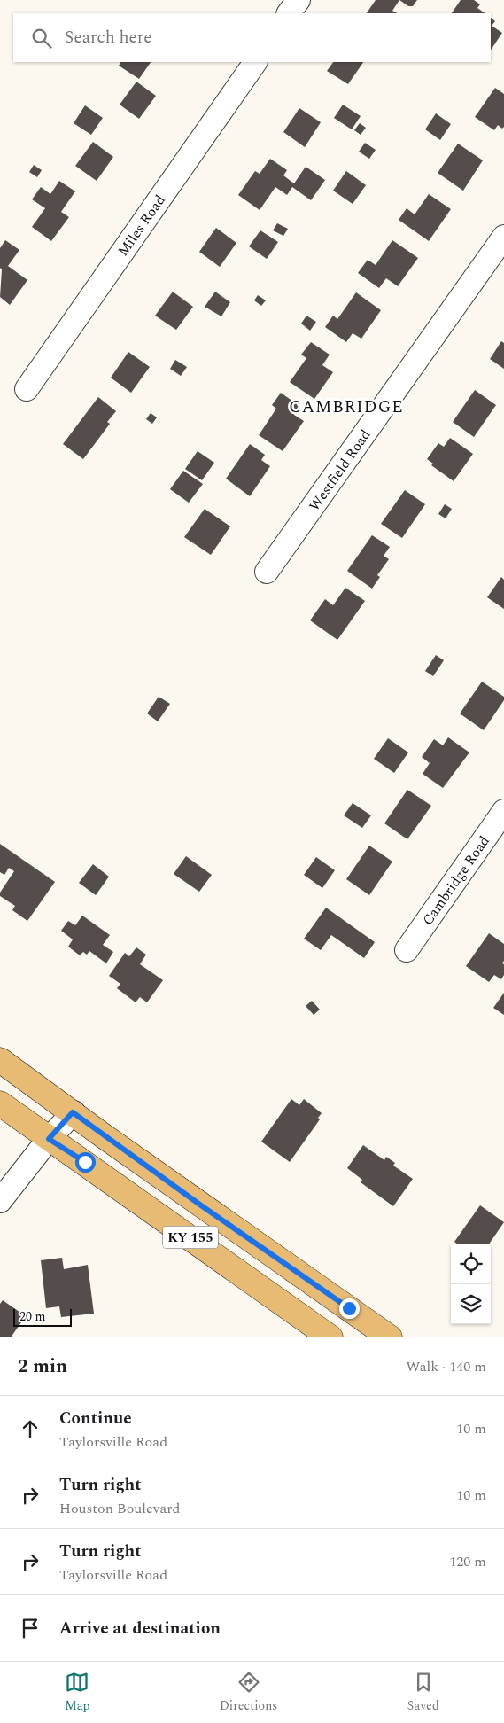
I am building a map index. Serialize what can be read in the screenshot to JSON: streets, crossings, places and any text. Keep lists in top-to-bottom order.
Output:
{
  "streets": {
    "main road": ["KY 155"],
    "street": ["Miles Road", "Westfield Road", "Cambridge Road"]
  },
  "districts": ["CAMBRIDGE"],
  "scale_bar": "20 m",
  "page": {
    "search": "Search here",
    "scale": "20 m",
    "heading": ["2 min", "Walk · 140 m"],
    "list": [
      ["Continue", "Taylorsville Road", "10 m"],
      ["Turn right", "Houston Boulevard", "10 m"],
      ["Turn right", "Taylorsville Road", "120 m"],
      "Arrive at destination"
    ],
    "nav": ["Map", "Directions", "Saved"]
  }
}
